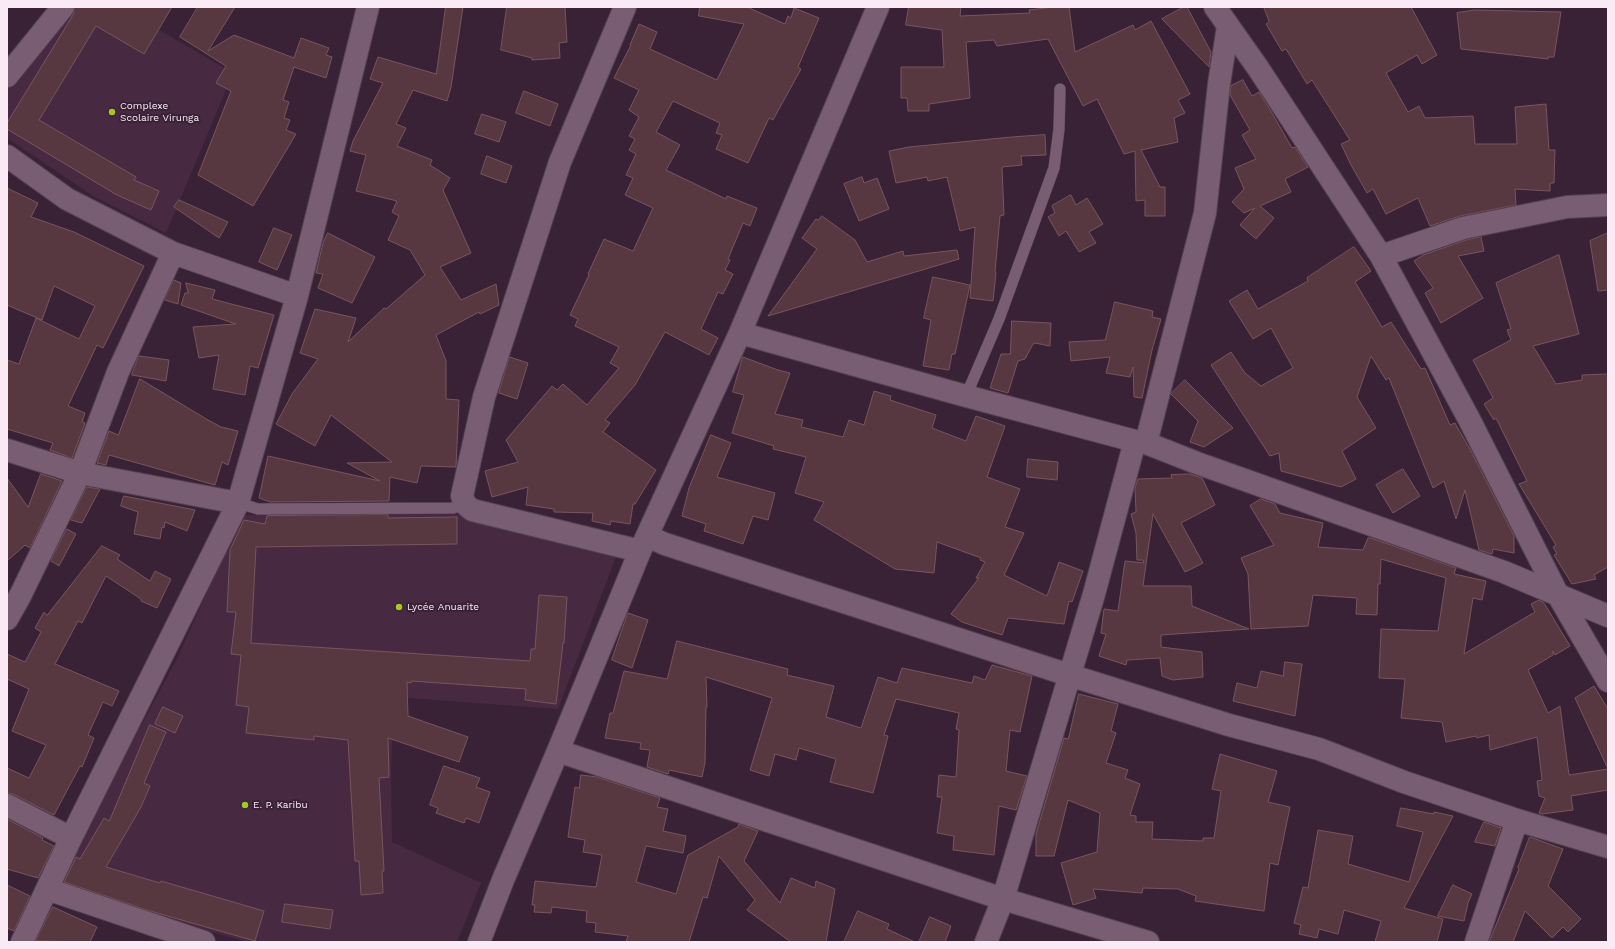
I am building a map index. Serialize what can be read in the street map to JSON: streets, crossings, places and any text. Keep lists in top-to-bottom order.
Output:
{
  "places": ["Complexe Scolaire Virunga", "Lycée Anuarite", "E. P. Karibu"]
}
